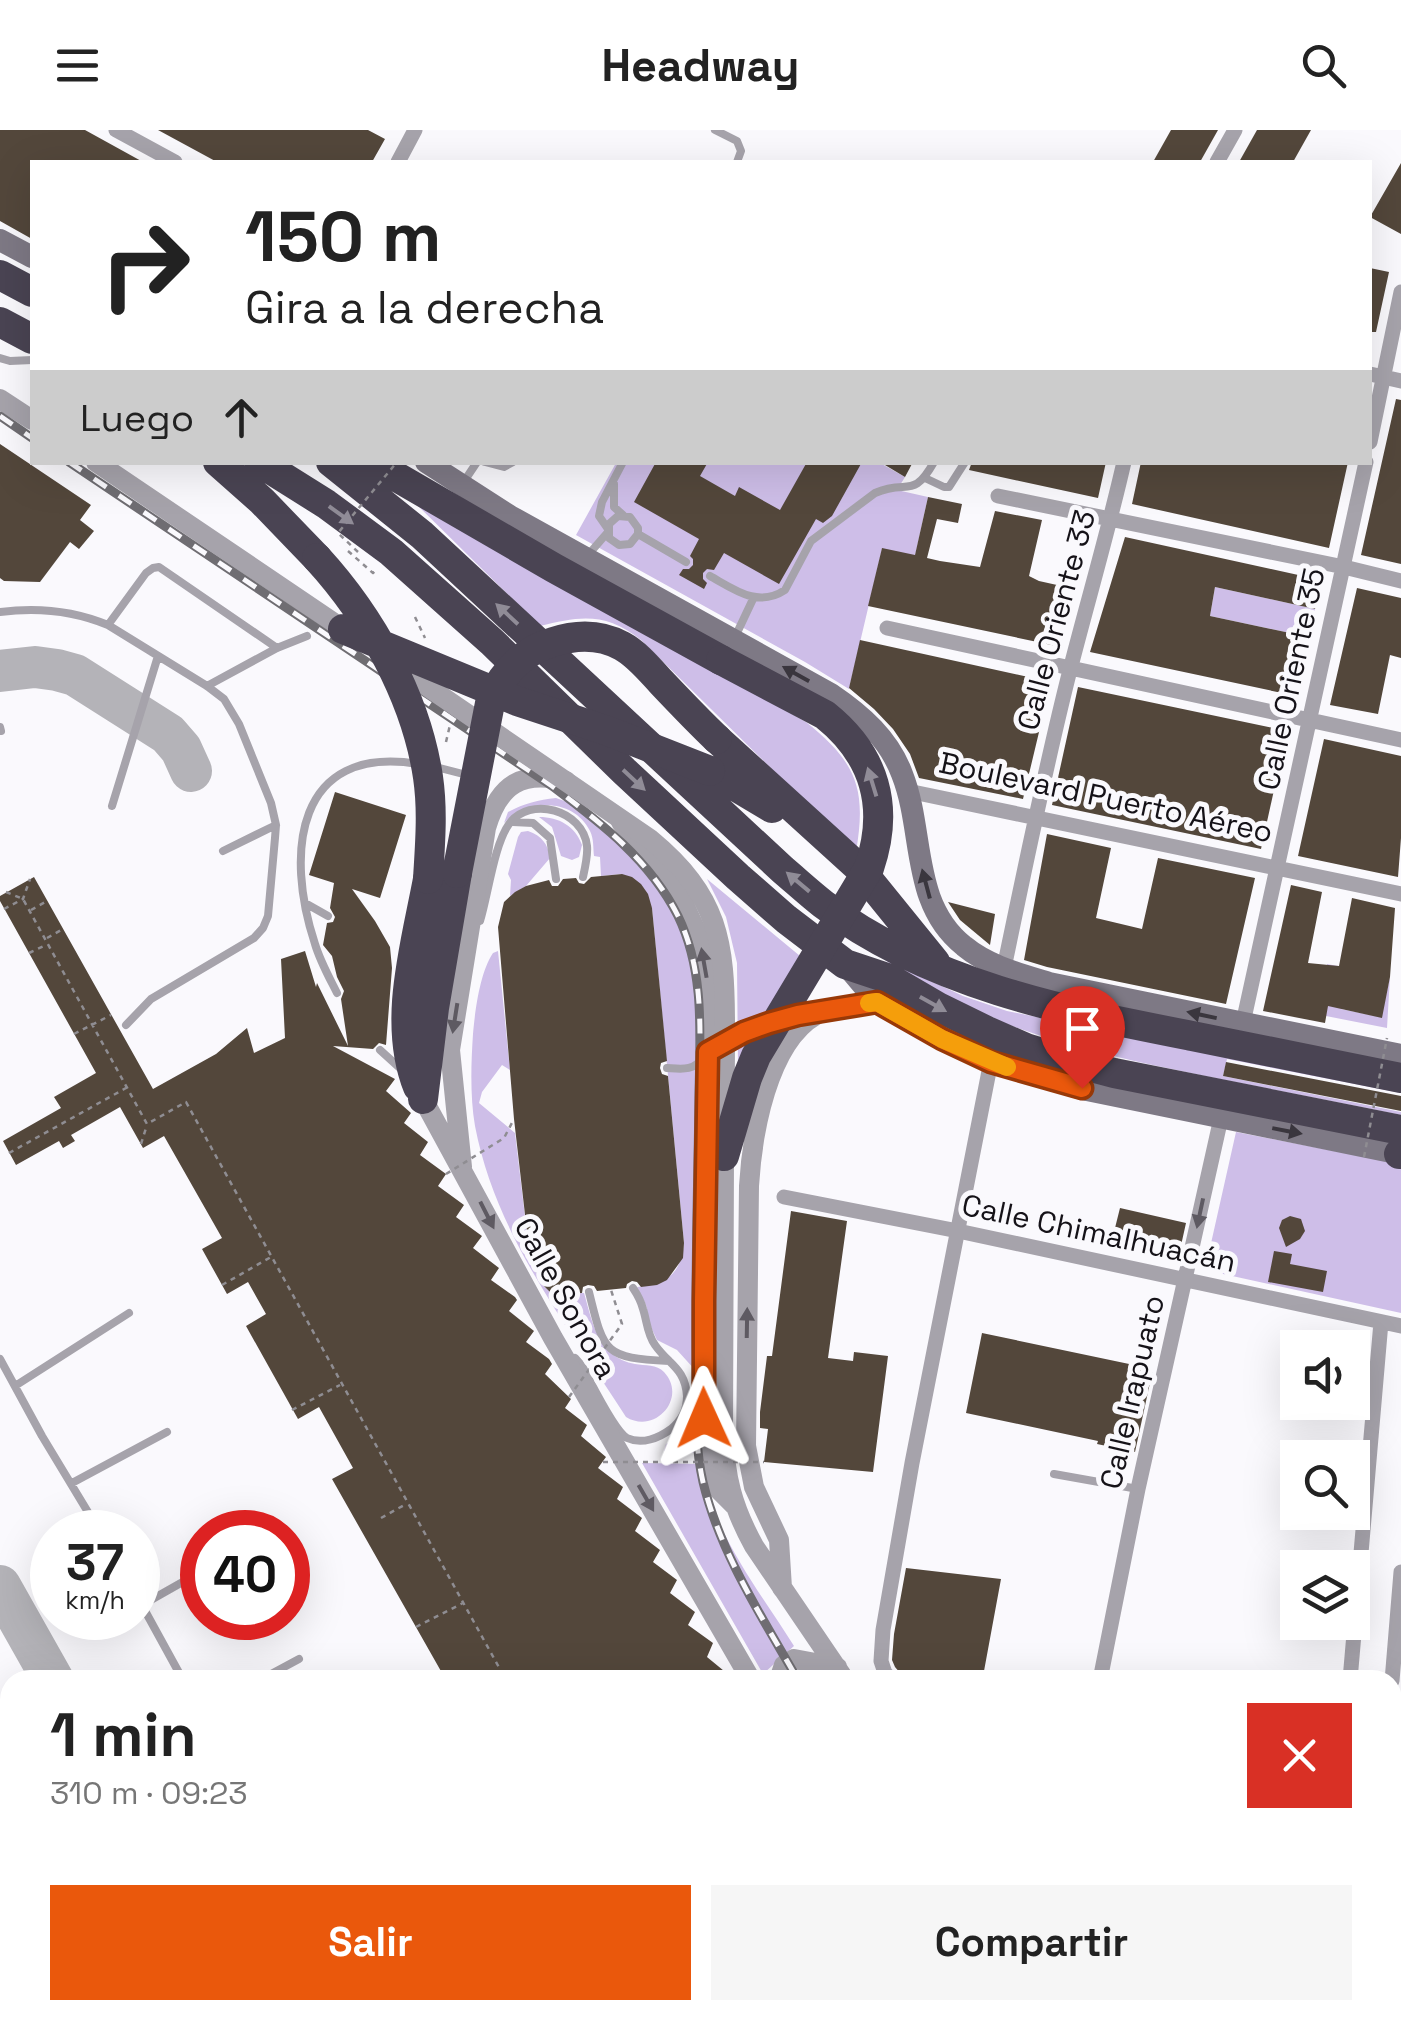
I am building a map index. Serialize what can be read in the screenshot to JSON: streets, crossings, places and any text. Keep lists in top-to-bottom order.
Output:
{
  "streets": {
    "main road": ["Boulevard Puerto Aéreo"],
    "street": [
      "Calle Oriente 33",
      "Calle Oriente 35",
      "Calle Chimalhuacán",
      "Calle Sonora",
      "Calle Irapuato"
    ]
  },
  "crossings": [
    ["Calle Oriente 33", "Boulevard Puerto Aéreo"],
    ["Calle Oriente 35", "Boulevard Puerto Aéreo"],
    ["Calle Chimalhuacán", "Calle Irapuato"]
  ],
  "page": {
    "header": "Headway",
    "turn": ["150 m", "Gira a la derecha"],
    "then": "Luego",
    "speed": "37 km/h",
    "limit": "40",
    "heading": ["1 min", "310 m · 09:23"],
    "buttons": ["Salir", "Compartir"]
  }
}
